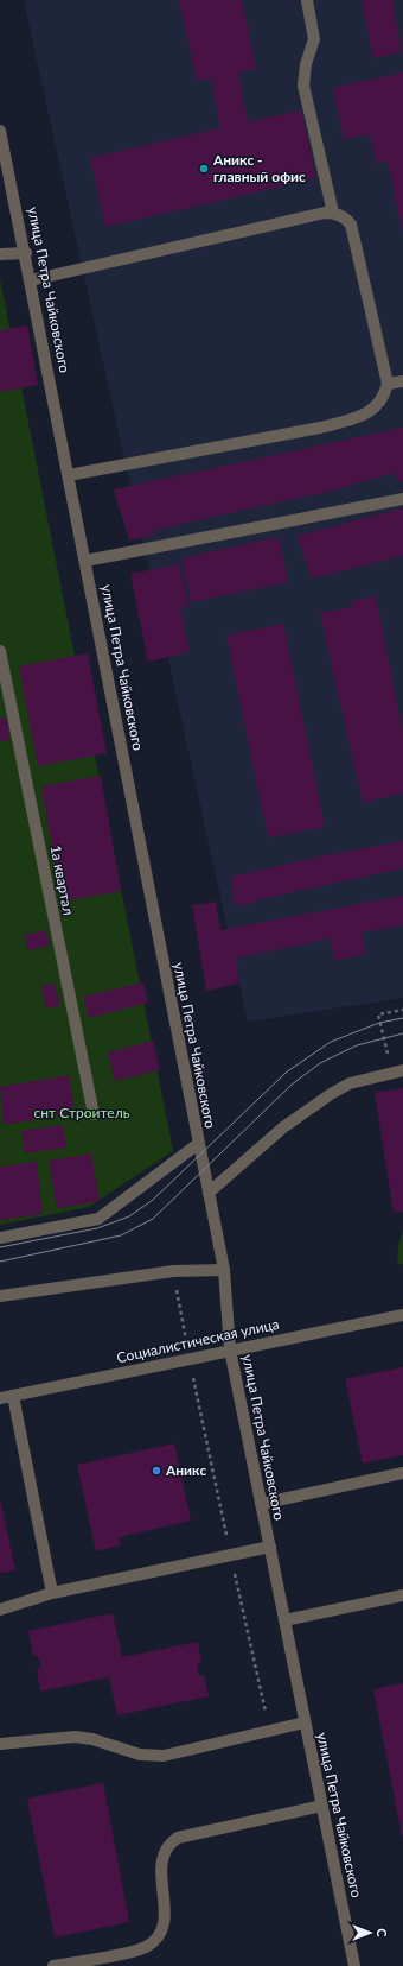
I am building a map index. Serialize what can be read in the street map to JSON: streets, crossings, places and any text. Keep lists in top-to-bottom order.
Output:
{
  "streets": {
    "street": ["улица Петра Чайковского", "1а квартал", "Социалистическая улица"]
  },
  "crossings": [
    ["улица Петра Чайковского", "Социалистическая улица"]
  ],
  "parks": ["снт Строитель"],
  "places": ["Аникс - главный офис", "Аникс"],
  "north": "right"
}
